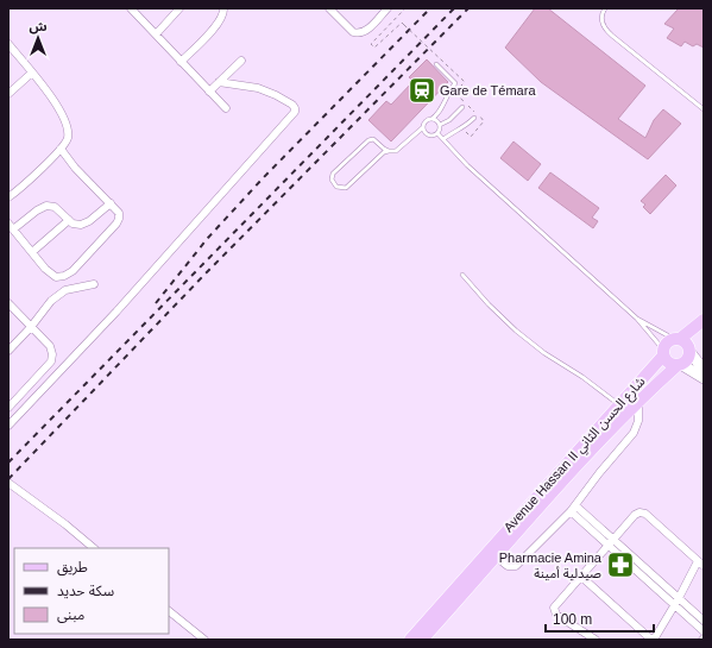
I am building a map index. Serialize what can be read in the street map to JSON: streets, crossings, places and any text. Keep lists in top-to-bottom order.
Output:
{
  "streets": {
    "main road": ["Avenue Hassan II شارع الحسن الثاني"]
  },
  "places": {
    "station": ["Gare de Témara"],
    "pharmacy": ["Pharmacie Amina صيدلية أمينة"]
  },
  "legend": ["طريق", "سكة حديد", "مبنى"],
  "scale_bar": "100 m",
  "north": "top"
}
